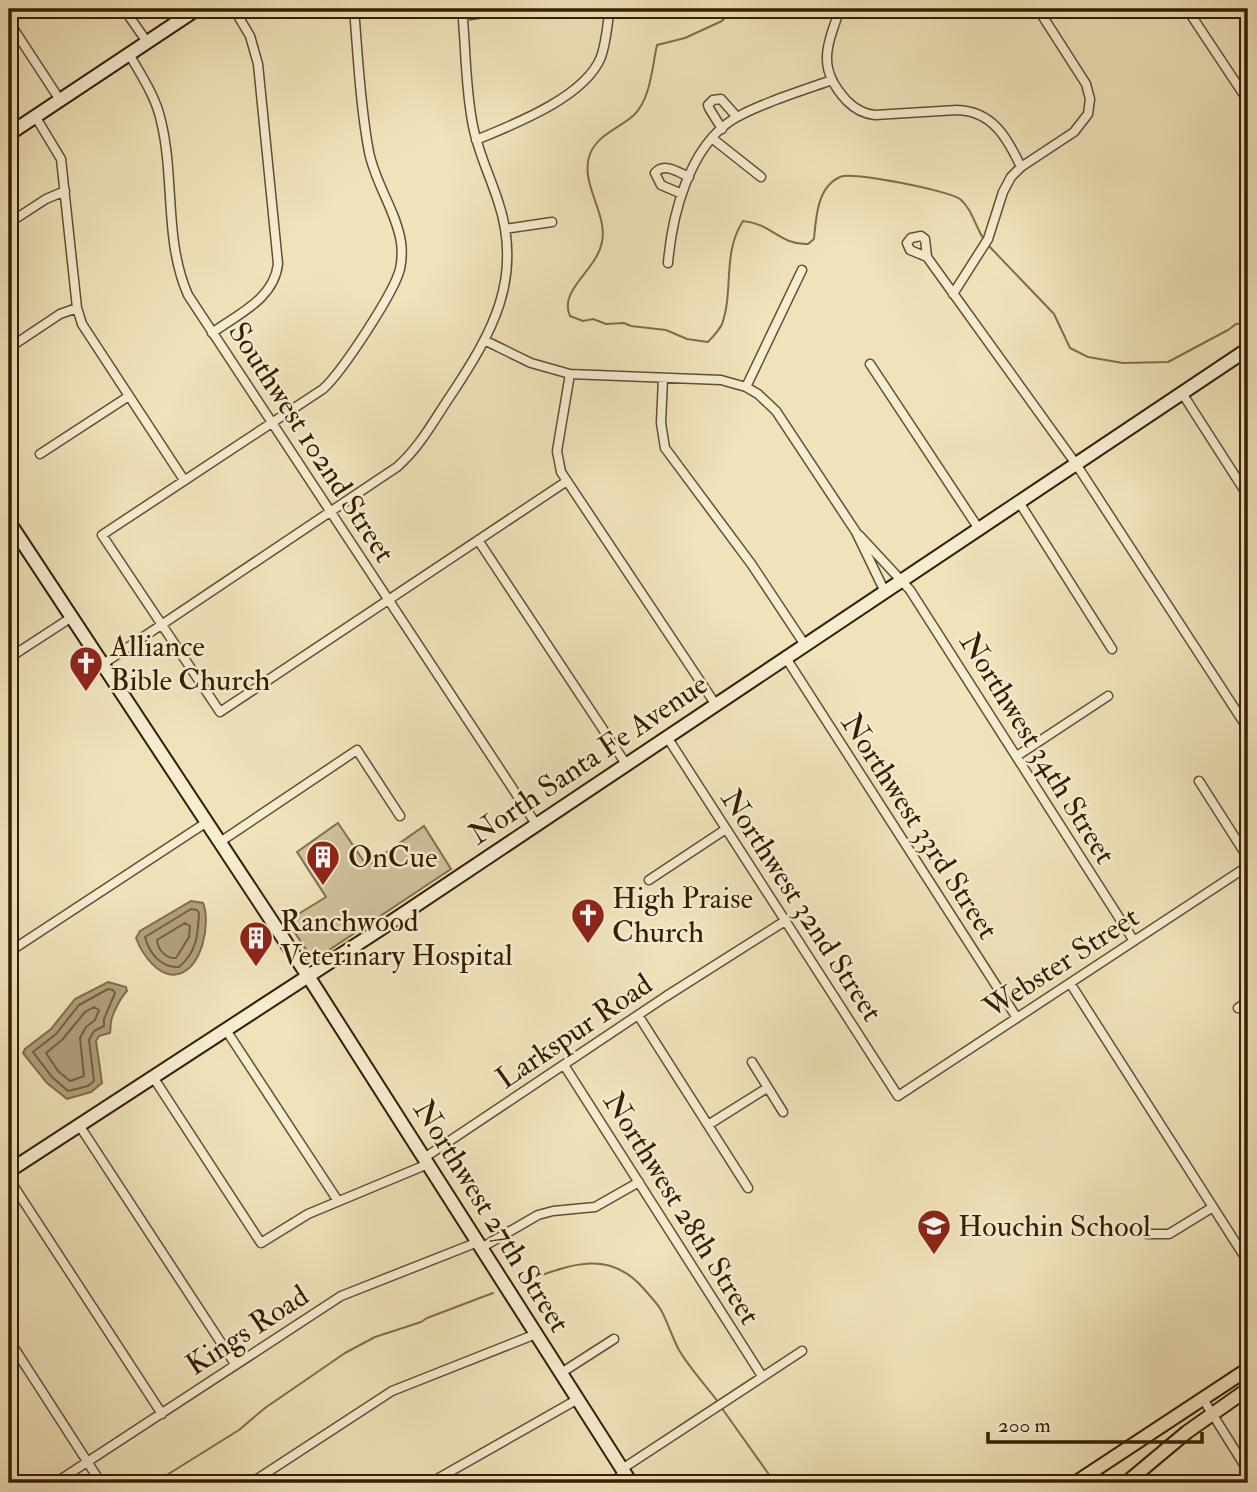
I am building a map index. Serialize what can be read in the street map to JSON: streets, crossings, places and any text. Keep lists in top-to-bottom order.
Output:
{
  "streets": {
    "main road": ["North Santa Fe Avenue", "Northwest 27th Street"],
    "street": [
      "Southwest 102nd Street",
      "Northwest 34th Street",
      "Northwest 33rd Street",
      "Northwest 32nd Street",
      "Webster Street",
      "Larkspur Road",
      "Northwest 28th Street",
      "Kings Road"
    ]
  },
  "crossings": [
    ["Southwest 102nd Street", "North Santa Fe Avenue"],
    ["Northwest 34th Street", "North Santa Fe Avenue"],
    ["Northwest 34th Street", "Webster Street"],
    ["North Santa Fe Avenue", "Northwest 33rd Street"],
    ["North Santa Fe Avenue", "Northwest 32nd Street"],
    ["North Santa Fe Avenue", "Larkspur Road"],
    ["North Santa Fe Avenue", "Northwest 27th Street"],
    ["Northwest 33rd Street", "Webster Street"],
    ["Northwest 32nd Street", "Webster Street"],
    ["Northwest 32nd Street", "Larkspur Road"],
    ["Larkspur Road", "Northwest 28th Street"],
    ["Larkspur Road", "Northwest 27th Street"],
    ["Northwest 28th Street", "Kings Road"],
    ["Northwest 27th Street", "Kings Road"]
  ],
  "places": {
    "church": ["Alliance Bible Church", "High Praise Church"],
    "building": ["OnCue", "Ranchwood Veterinary Hospital"],
    "school or university": ["Houchin School"]
  },
  "scale_bar": "200 m"
}
